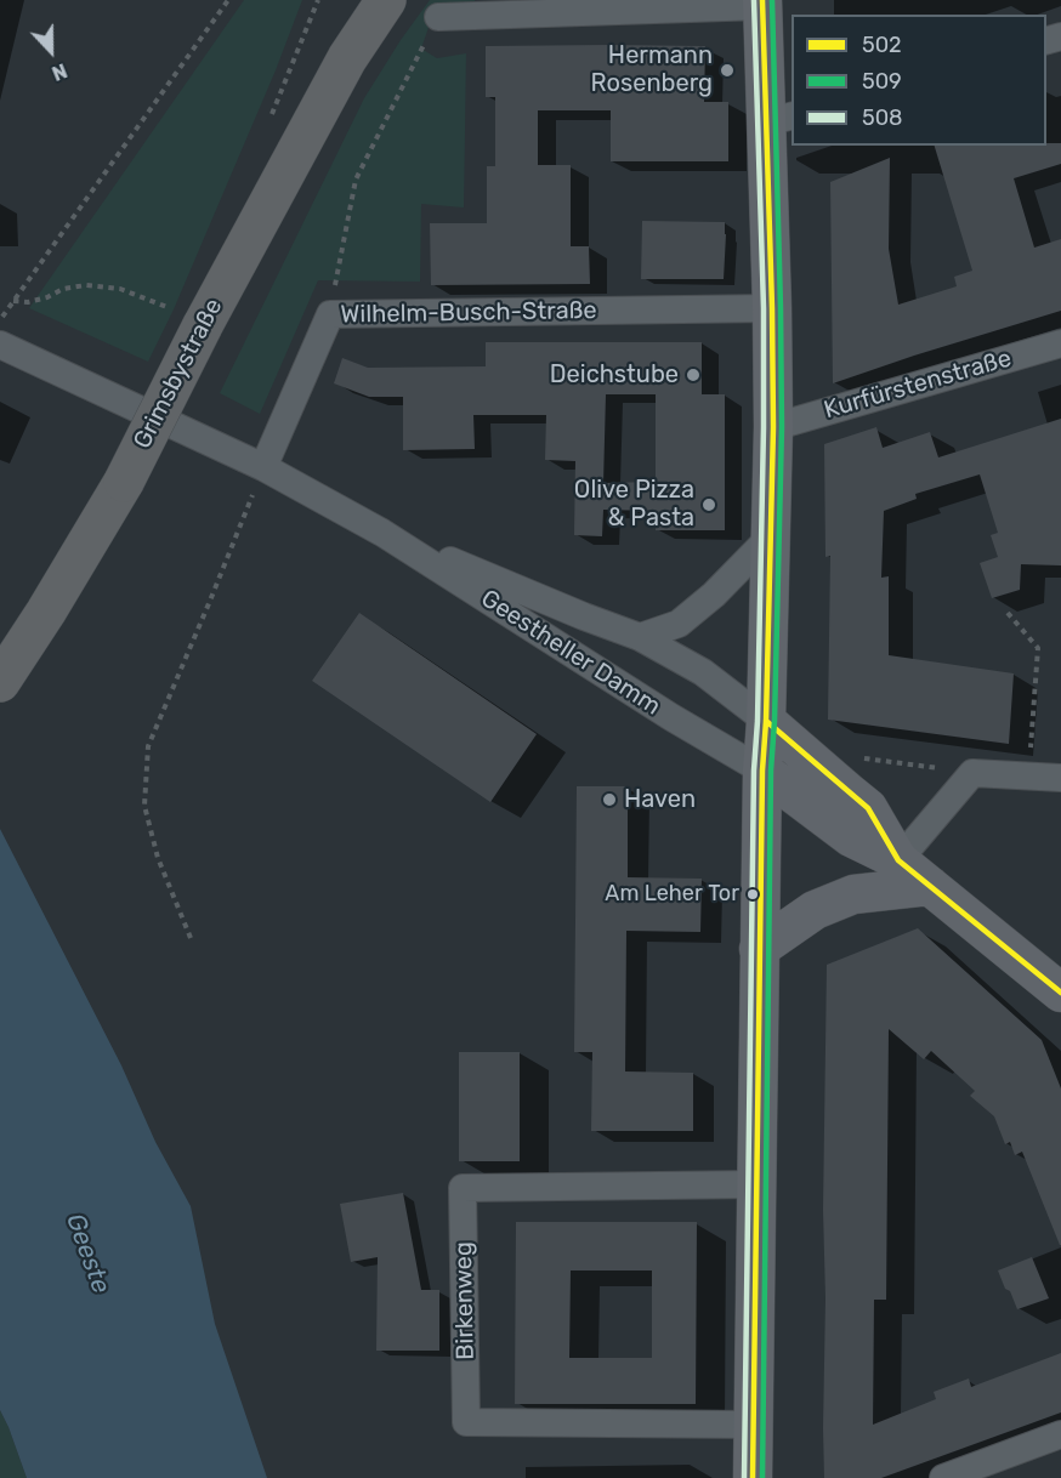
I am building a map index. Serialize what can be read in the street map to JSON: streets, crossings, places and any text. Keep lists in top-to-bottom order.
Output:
{
  "streets": {
    "highway": ["Grimsbystraße"],
    "street": [
      "Wilhelm-Busch-Straße",
      "Kurfürstenstraße",
      "Geestheller Damm",
      "Birkenweg"
    ]
  },
  "crossings": [
    ["Wilhelm-Busch-Straße", "Geestheller Damm"]
  ],
  "water": ["Geeste"],
  "places": [
    "Hermann Rosenberg",
    "Deichstube",
    "Olive Pizza & Pasta",
    "Haven",
    "Am Leher Tor"
  ],
  "lines": ["transit line 502", "transit line 509", "transit line 508"],
  "legend": ["502", "509", "508"],
  "north": "bottom"
}
